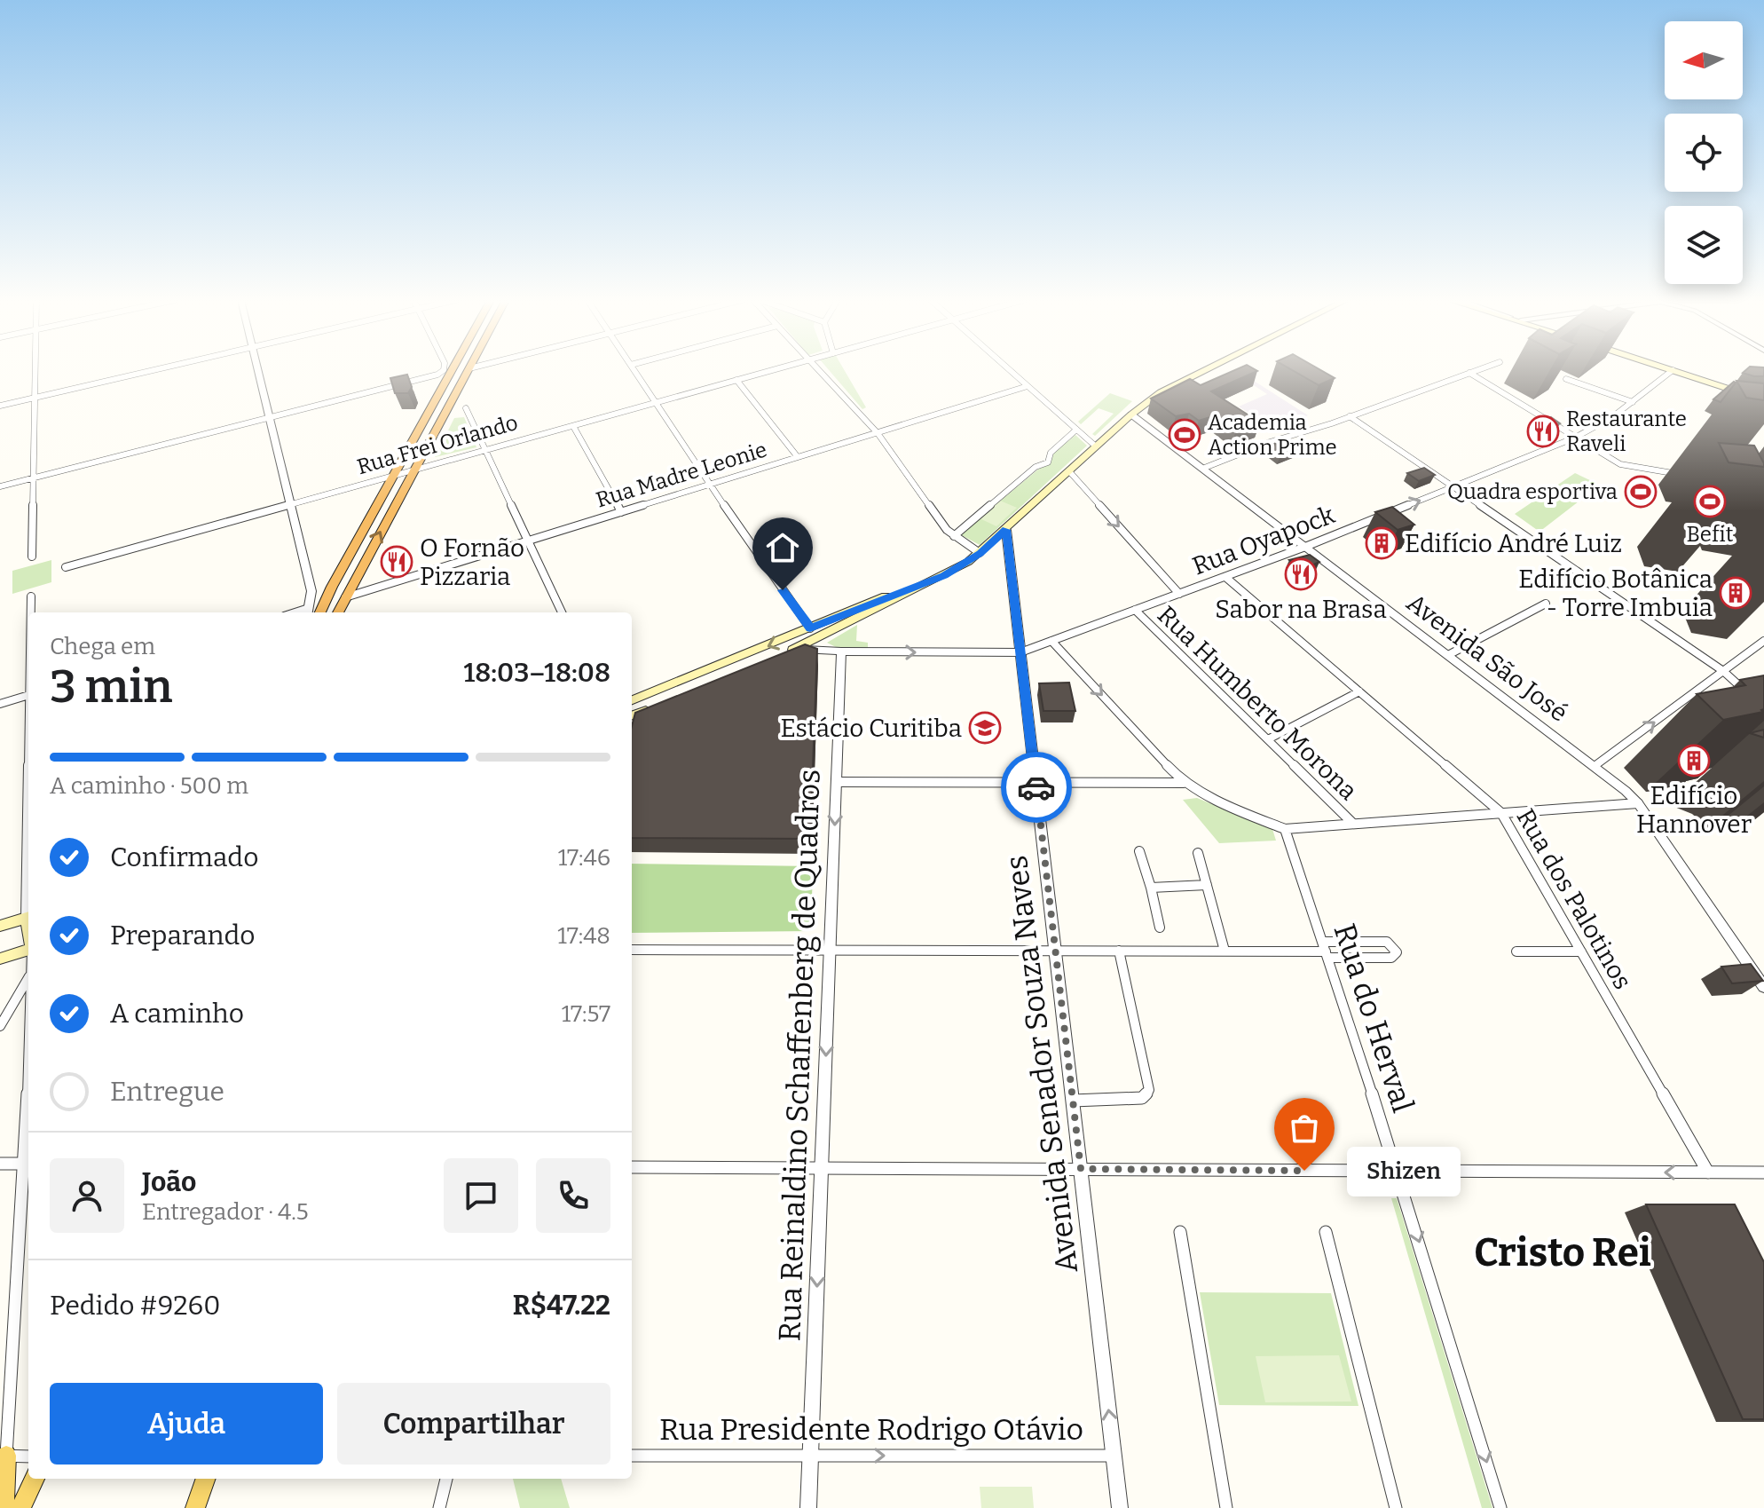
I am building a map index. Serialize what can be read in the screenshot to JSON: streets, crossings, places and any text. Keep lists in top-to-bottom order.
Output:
{
  "streets": {
    "street": [
      "Rua Frei Orlando",
      "Rua Madre Leonie",
      "Rua Oyapock",
      "Avenida São José",
      "Rua Humberto Morona",
      "Rua dos Palotinos",
      "Rua do Herval",
      "Rua Reinaldino Schaffenberg de Quadros",
      "Avenida Senador Souza Naves",
      "Rua Presidente Rodrigo Otávio"
    ]
  },
  "crossings": [
    ["Rua Oyapock", "Avenida São José"],
    ["Rua Oyapock", "Rua Humberto Morona"],
    ["Rua Oyapock", "Rua dos Palotinos"],
    ["Rua Oyapock", "Rua Reinaldino Schaffenberg de Quadros"],
    ["Rua Oyapock", "Avenida Senador Souza Naves"],
    ["Rua Reinaldino Schaffenberg de Quadros", "Rua Presidente Rodrigo Otávio"],
    ["Avenida Senador Souza Naves", "Rua Presidente Rodrigo Otávio"]
  ],
  "one_way": [
    "Rua Oyapock",
    "Rua do Herval",
    "Rua Reinaldino Schaffenberg de Quadros",
    "Rua Presidente Rodrigo Otávio"
  ],
  "districts": ["Cristo Rei"],
  "places": {
    "restaurant": ["Restaurante Raveli", "O Fornão Pizzaria", "Sabor na Brasa"],
    "sports": ["Academia Action Prime", "Quadra esportiva", "Befit"],
    "building": ["Edifício André Luiz", "Edifício Botânica - Torre Imbuia", "Edifício Hannover"],
    "school or university": ["Estácio Curitiba"],
    "other": ["Shizen"]
  },
  "north": "left",
  "page": {
    "heading": ["3 min", "Chega em", "18:03–18:08"],
    "panel": [
      "João",
      "Entregador · 4.5",
      "Pedido #9260",
      "R$47.22"
    ],
    "bar": "A caminho · 500 m",
    "list": [
      ["Confirmado", "17:46"],
      ["Preparando", "17:48"],
      ["A caminho", "17:57"],
      "Entregue"
    ],
    "bubble": "Shizen",
    "buttons": ["Ajuda", "Compartilhar"]
  }
}
